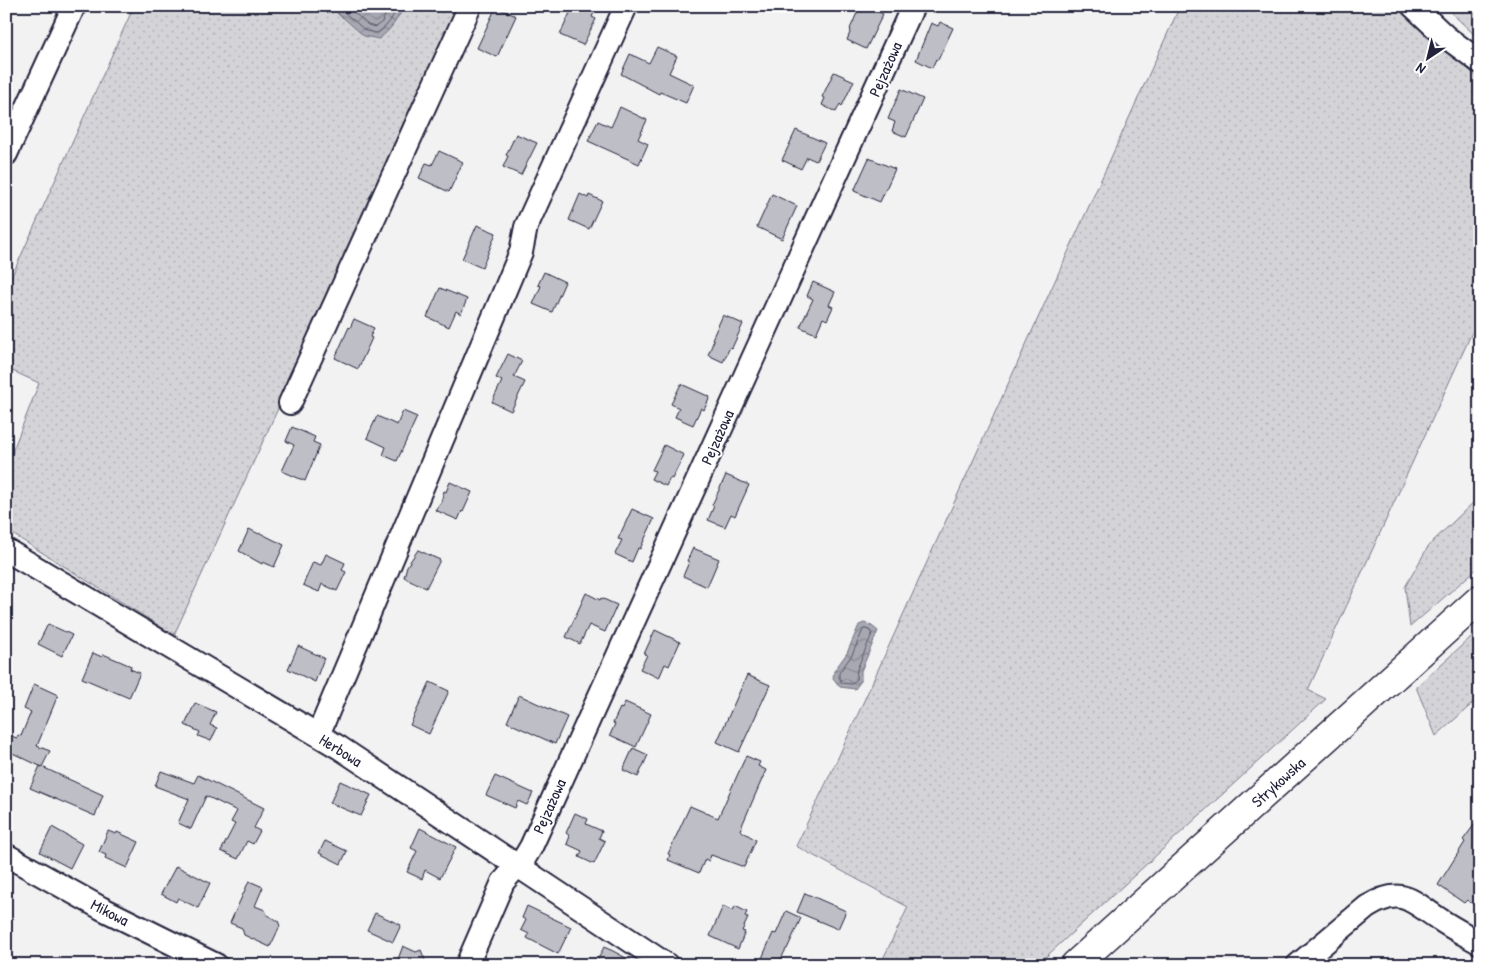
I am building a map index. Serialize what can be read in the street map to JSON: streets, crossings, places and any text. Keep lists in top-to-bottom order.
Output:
{
  "streets": {
    "main road": ["Strykowska"],
    "street": ["Pejzażowa", "Herbowa", "Mikowa"]
  },
  "crossings": [
    ["Pejzażowa", "Herbowa"]
  ],
  "north": "bottom left"
}
